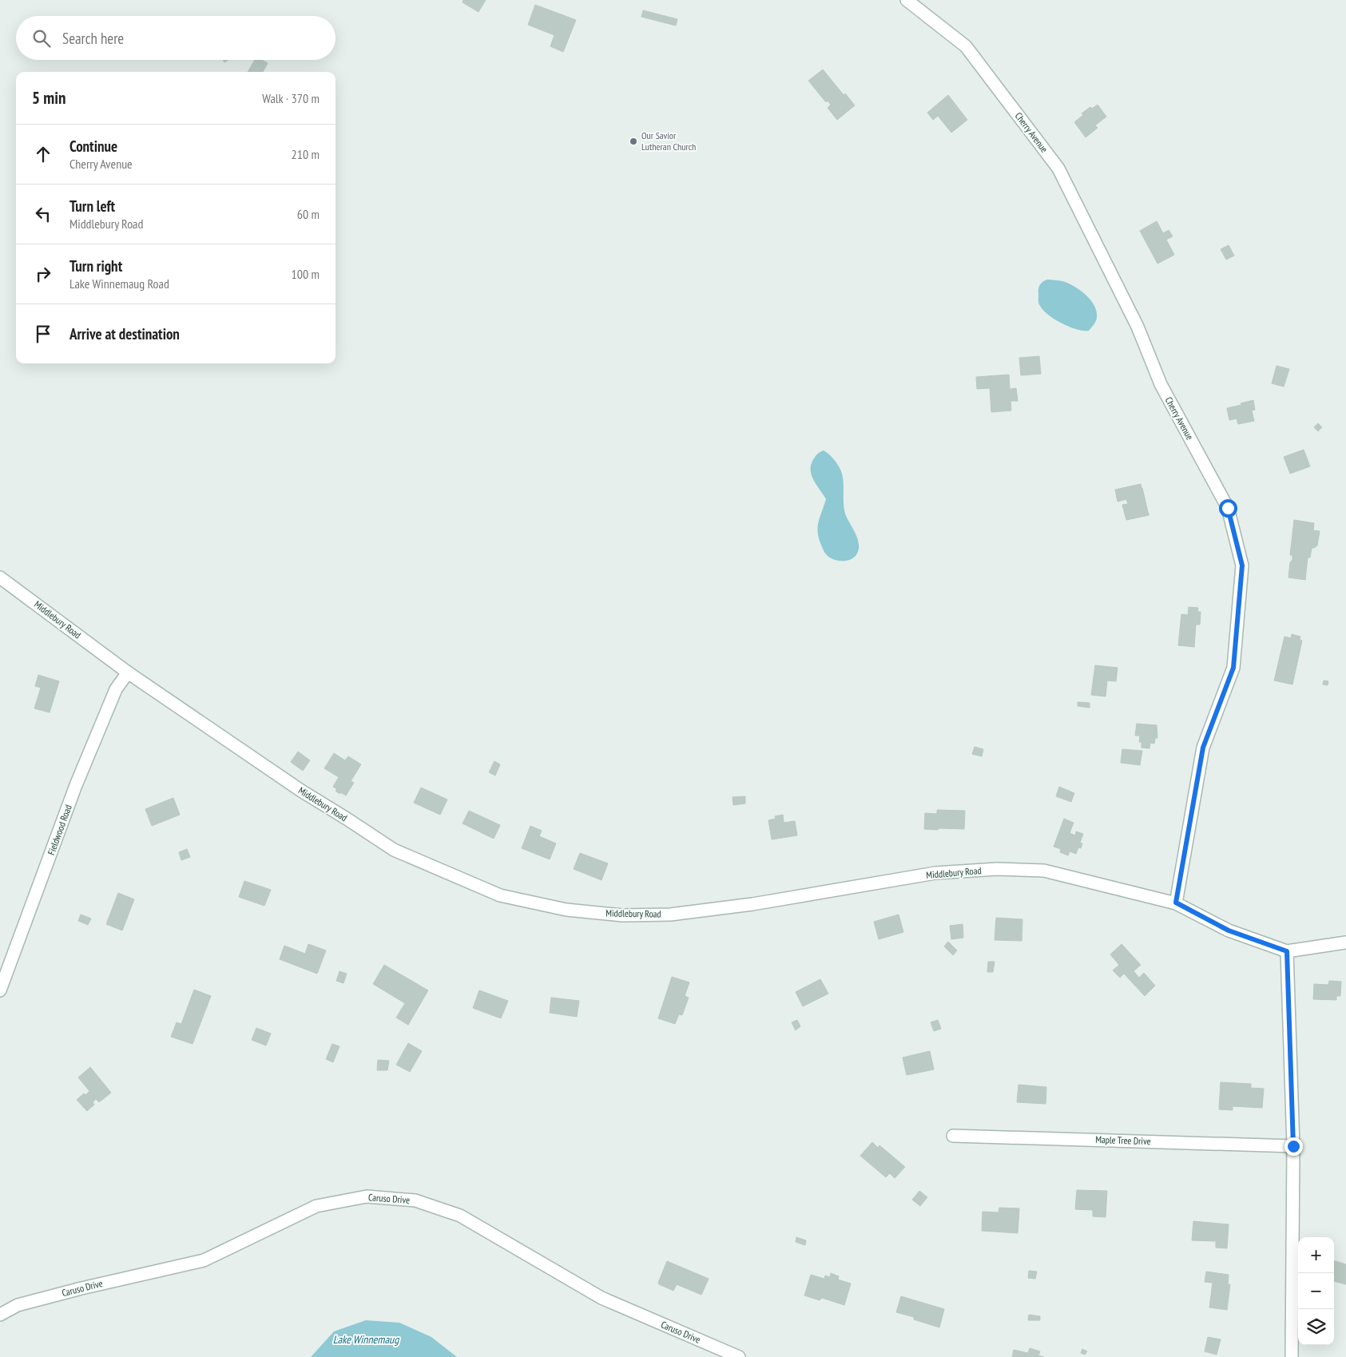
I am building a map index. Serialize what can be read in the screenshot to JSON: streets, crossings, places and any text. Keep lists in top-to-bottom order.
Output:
{
  "streets": {
    "street": [
      "Cherry Avenue",
      "Middlebury Road",
      "Fieldwood Road",
      "Maple Tree Drive",
      "Caruso Drive"
    ]
  },
  "crossings": [
    ["Cherry Avenue", "Middlebury Road"],
    ["Middlebury Road", "Fieldwood Road"]
  ],
  "water": ["Lake Winnemaug"],
  "places": ["Our Savior Lutheran Church"],
  "page": {
    "search": "Search here",
    "heading": ["5 min", "Walk · 370 m"],
    "list": [
      ["Continue", "Cherry Avenue", "210 m"],
      ["Turn left", "Middlebury Road", "60 m"],
      ["Turn right", "Lake Winnemaug Road", "100 m"],
      "Arrive at destination"
    ],
    "map_buttons": ["+", "−"]
  }
}
